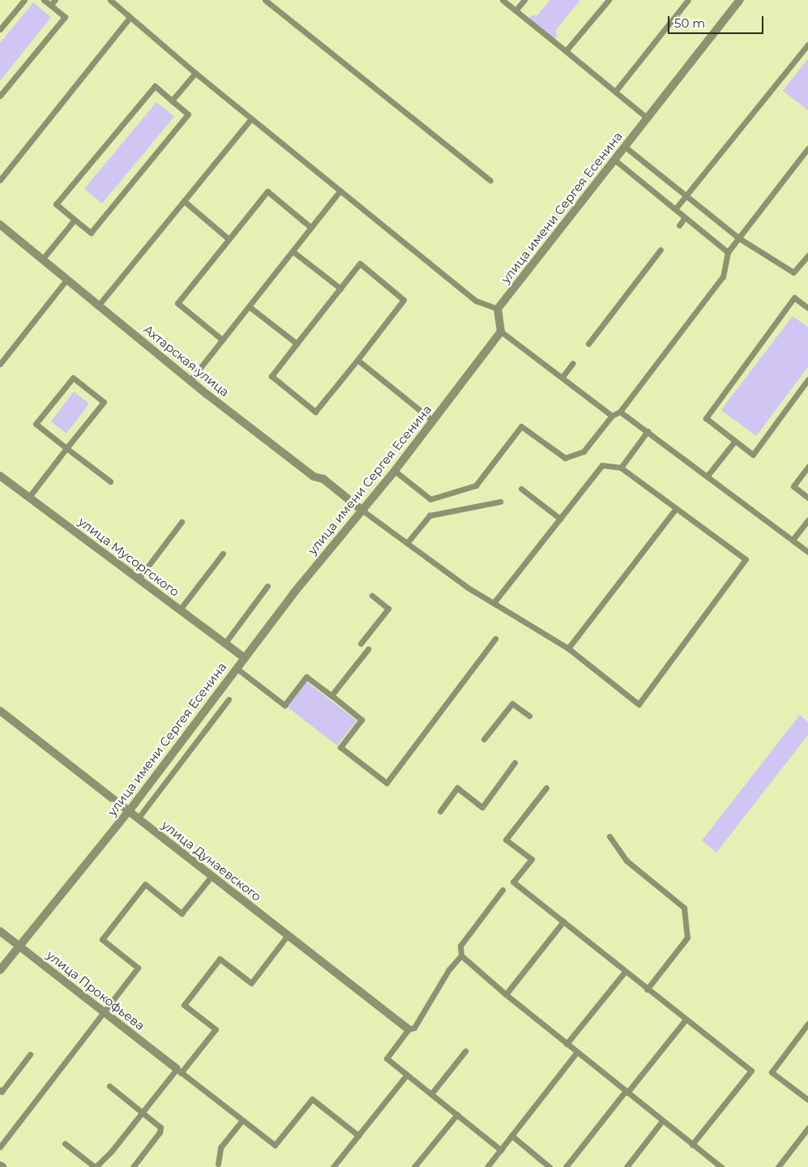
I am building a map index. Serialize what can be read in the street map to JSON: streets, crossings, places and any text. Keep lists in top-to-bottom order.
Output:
{
  "streets": {
    "street": [
      "улица имени Сергея Есенина",
      "Ахтарская улица",
      "улица Мусоргского",
      "улица Дунаевского",
      "улица Прокофьева"
    ]
  },
  "crossings": [
    ["улица имени Сергея Есенина", "Ахтарская улица"],
    ["улица имени Сергея Есенина", "улица Мусоргского"],
    ["улица имени Сергея Есенина", "улица Дунаевского"],
    ["улица имени Сергея Есенина", "улица Прокофьева"]
  ],
  "scale_bar": "50 m"
}
